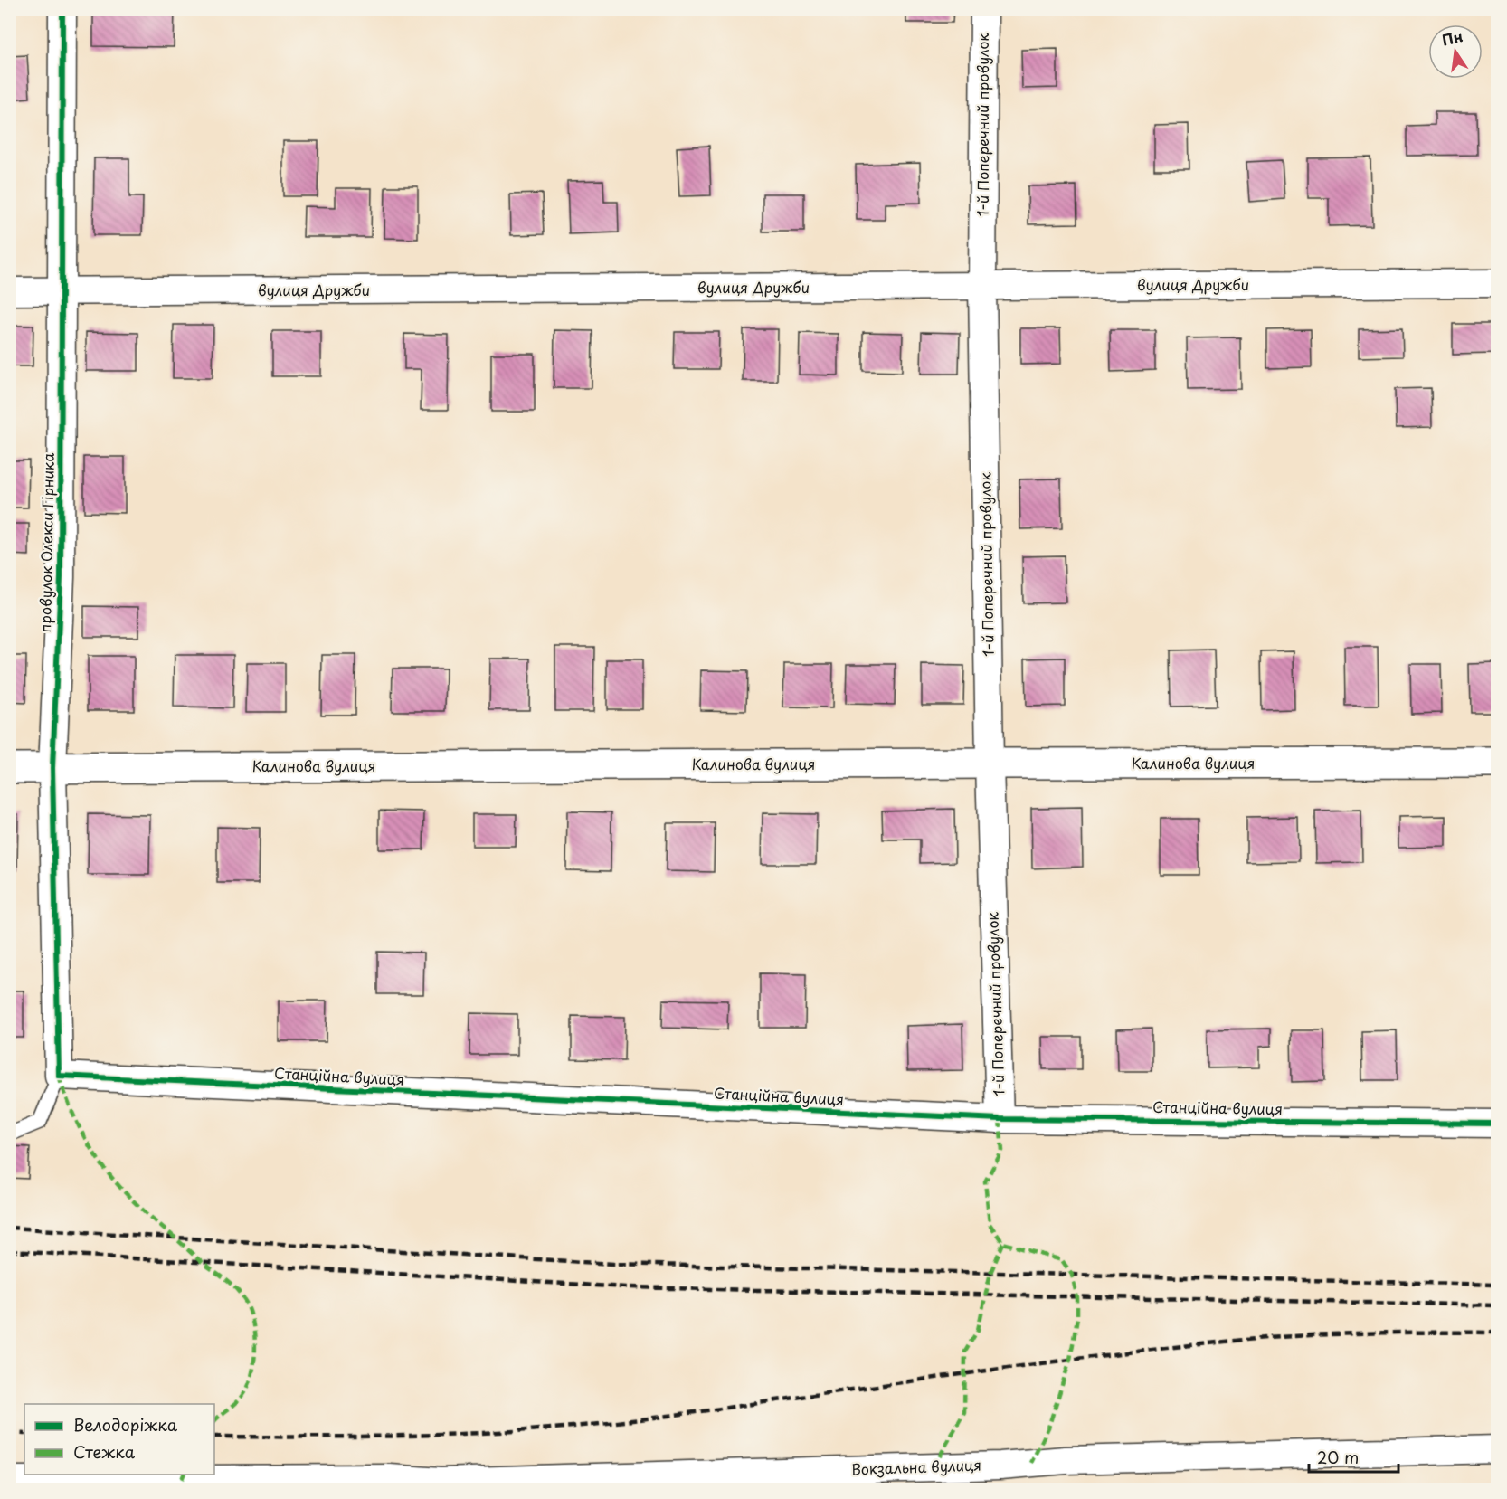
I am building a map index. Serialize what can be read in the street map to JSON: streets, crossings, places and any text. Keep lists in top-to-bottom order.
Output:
{
  "streets": {
    "street": [
      "1-й Поперечний провулок",
      "вулиця Дружби",
      "провулок Олекси Гірника",
      "Калинова вулиця",
      "Станційна вулиця",
      "Вокзальна вулиця"
    ]
  },
  "crossings": [
    ["1-й Поперечний провулок", "вулиця Дружби"],
    ["1-й Поперечний провулок", "Калинова вулиця"],
    ["1-й Поперечний провулок", "Станційна вулиця"],
    ["вулиця Дружби", "провулок Олекси Гірника"],
    ["провулок Олекси Гірника", "Калинова вулиця"],
    ["провулок Олекси Гірника", "Станційна вулиця"]
  ],
  "legend": ["Велодоріжка", "Стежка"],
  "scale_bar": "20 m",
  "north": "top"
}
